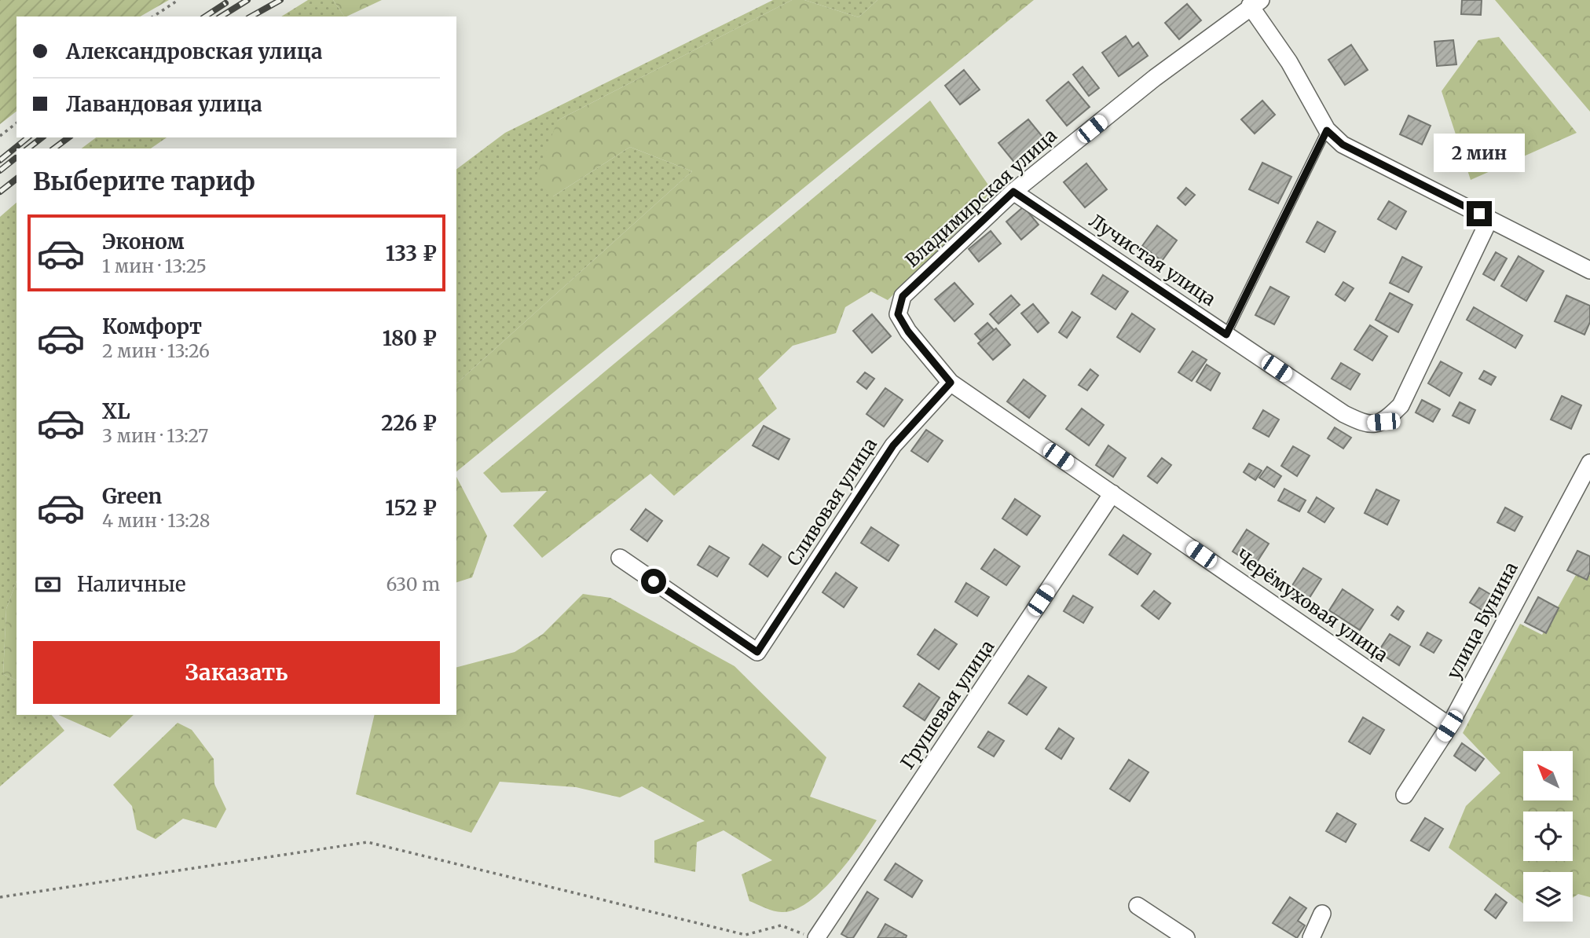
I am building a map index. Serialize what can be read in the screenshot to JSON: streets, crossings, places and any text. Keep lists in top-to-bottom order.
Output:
{
  "streets": {
    "street": [
      "Владимирская улица",
      "Лучистая улица",
      "Сливовая улица",
      "Черёмуховая улица",
      "улица Бунина",
      "Грушевая улица"
    ]
  },
  "crossings": [
    ["Владимирская улица", "Лучистая улица"],
    ["Владимирская улица", "Черёмуховая улица"],
    ["Сливовая улица", "Черёмуховая улица"],
    ["Черёмуховая улица", "улица Бунина"],
    ["Черёмуховая улица", "Грушевая улица"]
  ],
  "north": "top left",
  "page": {
    "banner": ["Александровская улица", "Лавандовая улица"],
    "bubble": "2 мин",
    "heading": "Выберите тариф",
    "list": [
      {
        "name": "Эконом",
        "note": "1 мин · 13:25",
        "value": "133 ₽"
      },
      {
        "name": "Комфорт",
        "note": "2 мин · 13:26",
        "value": "180 ₽"
      },
      {
        "name": "XL",
        "note": "3 мин · 13:27",
        "value": "226 ₽"
      },
      {
        "name": "Green",
        "note": "4 мин · 13:28",
        "value": "152 ₽"
      }
    ],
    "pay": ["Наличные", "630 m"],
    "buttons": "Заказать"
  }
}
